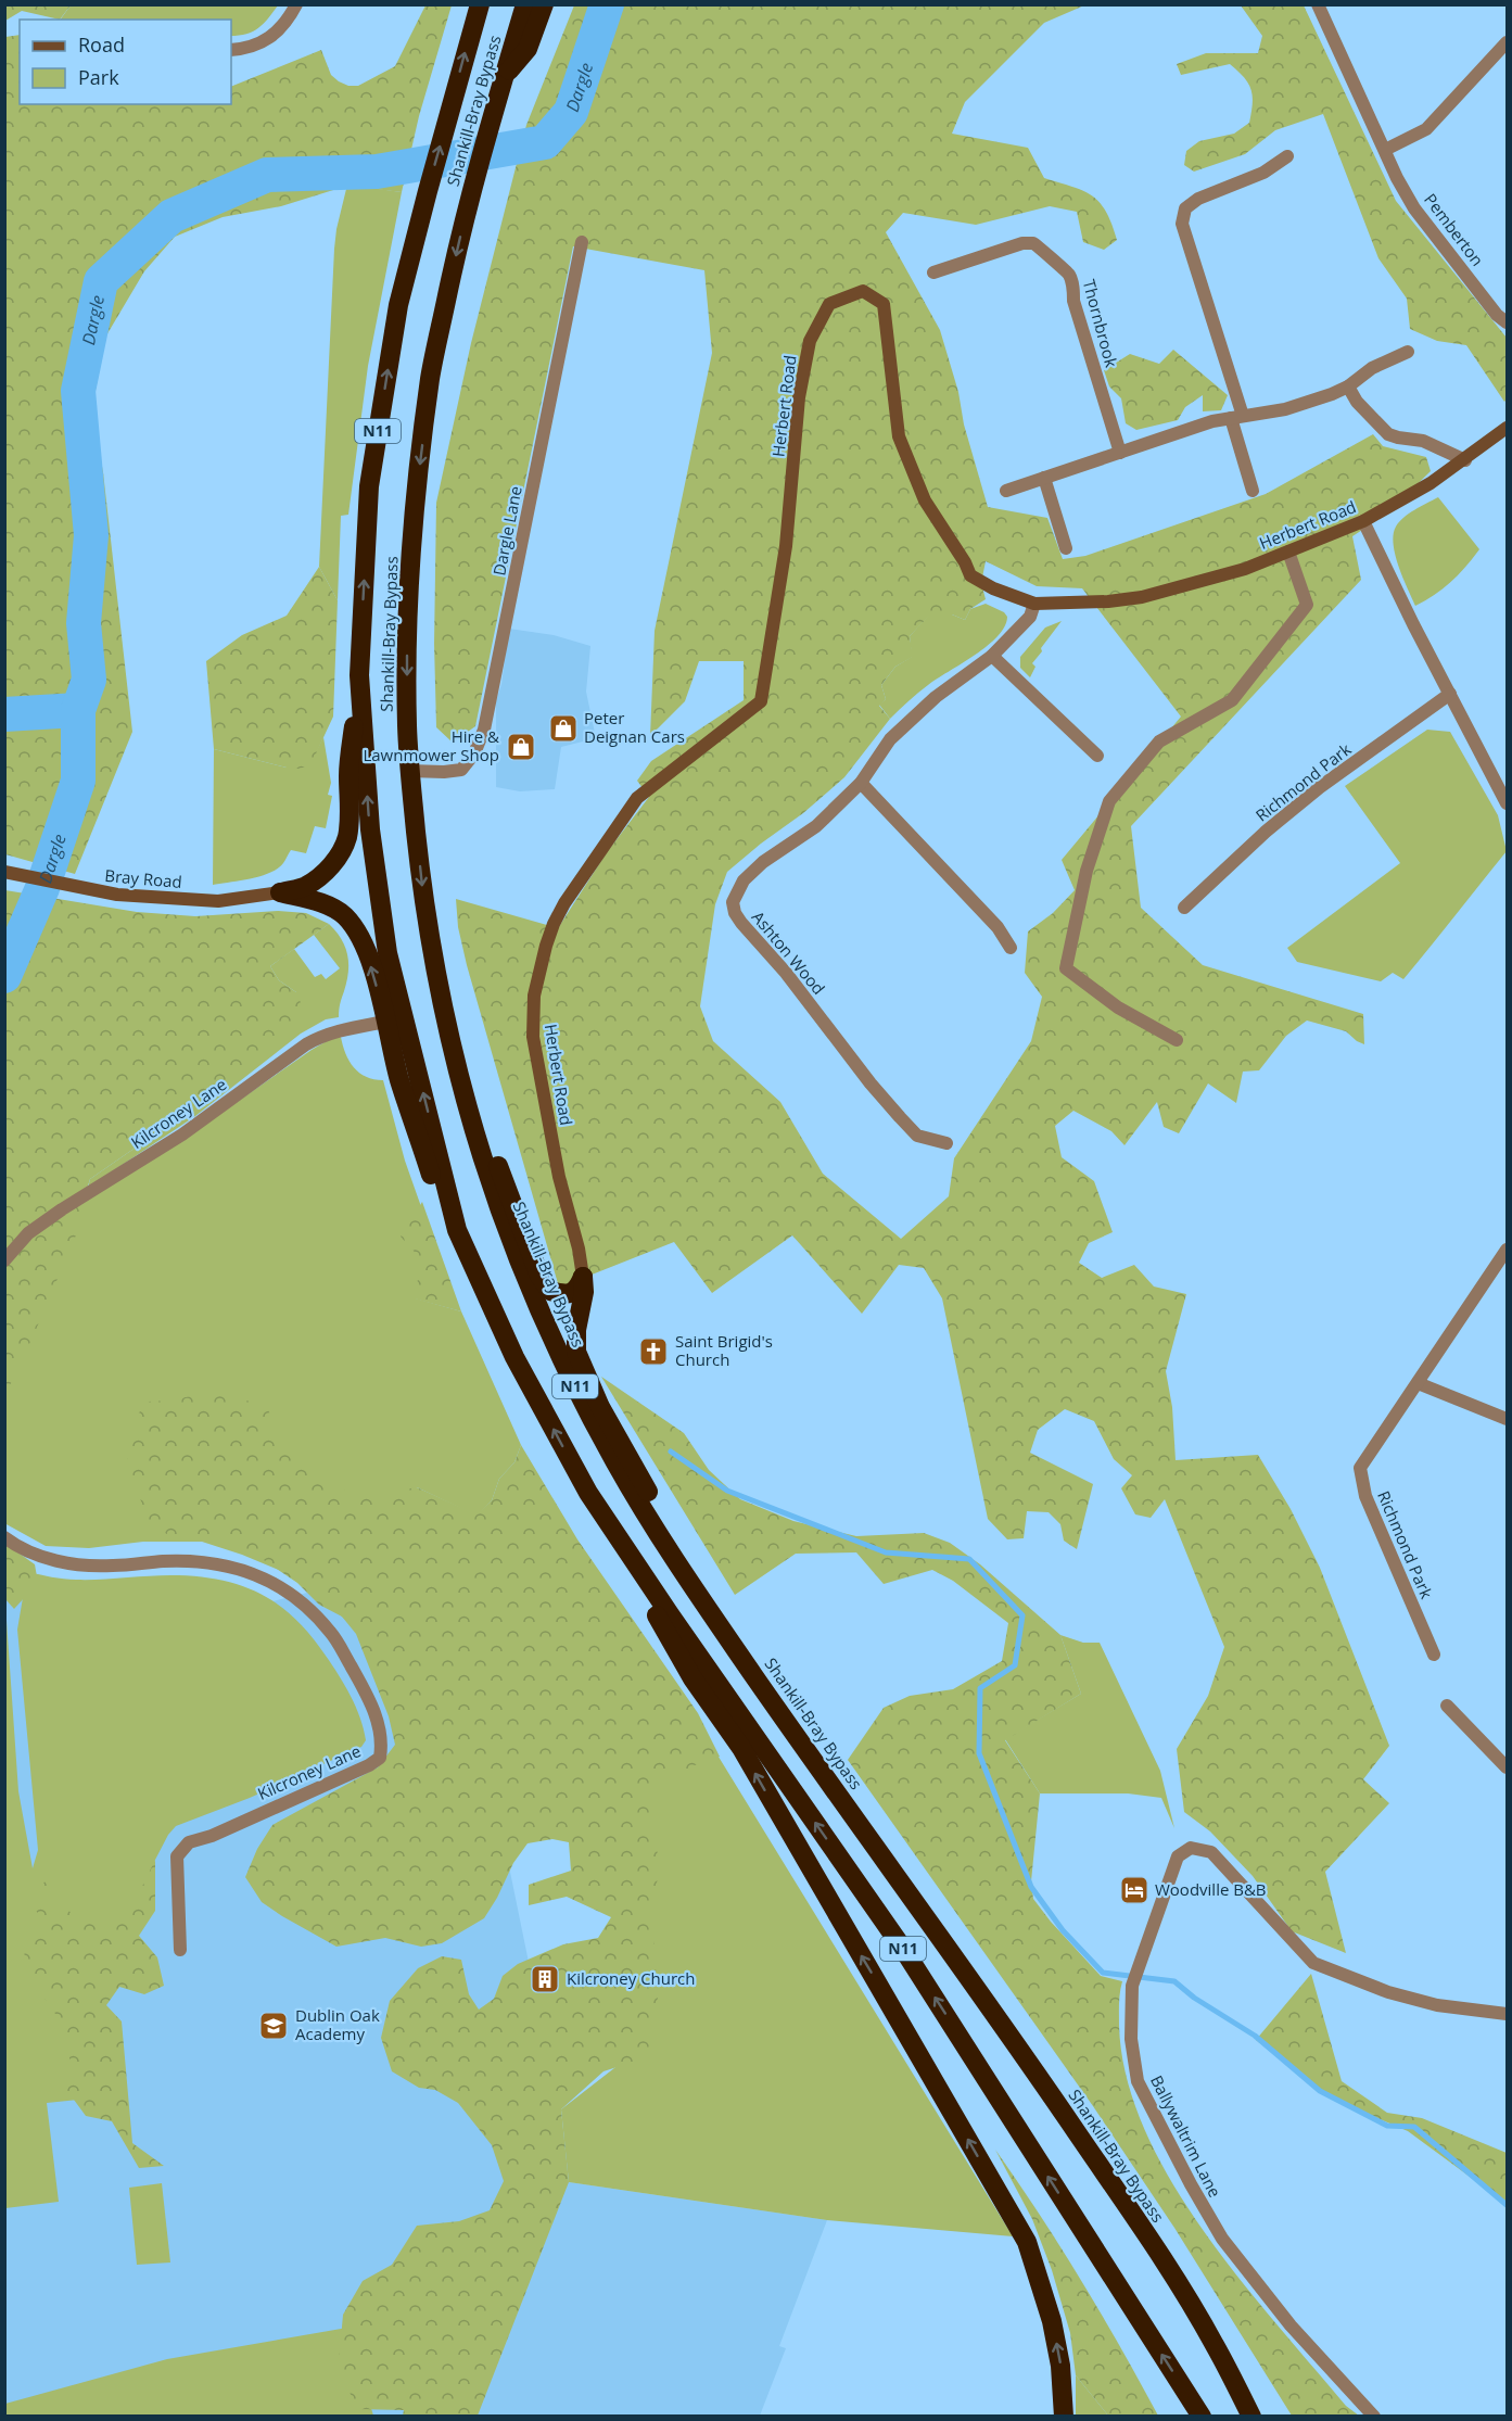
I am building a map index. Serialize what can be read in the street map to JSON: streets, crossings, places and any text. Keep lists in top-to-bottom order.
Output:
{
  "streets": {
    "highway": ["Shankill-Bray Bypass", "N11"],
    "street": [
      "Pemberton",
      "Thornbrook",
      "Herbert Road",
      "Dargle Lane",
      "Richmond Park",
      "Bray Road",
      "Ashton Wood",
      "Kilcroney Lane",
      "Ballywaltrim Lane"
    ]
  },
  "crossings": [
    ["Shankill-Bray Bypass", "N11"],
    ["Shankill-Bray Bypass", "Dargle Lane"],
    ["Herbert Road", "N11"],
    ["Herbert Road", "Ashton Wood"],
    ["N11", "Bray Road"],
    ["N11", "Kilcroney Lane"]
  ],
  "water": ["Dargle"],
  "places": {
    "shop": ["Peter Deignan Cars", "Hire & Lawnmower Shop"],
    "church": ["Saint Brigid's Church"],
    "hotel": ["Woodville B&B"],
    "building": ["Kilcroney Church"],
    "school or university": ["Dublin Oak Academy"]
  },
  "legend": ["Road", "Park"]
}
